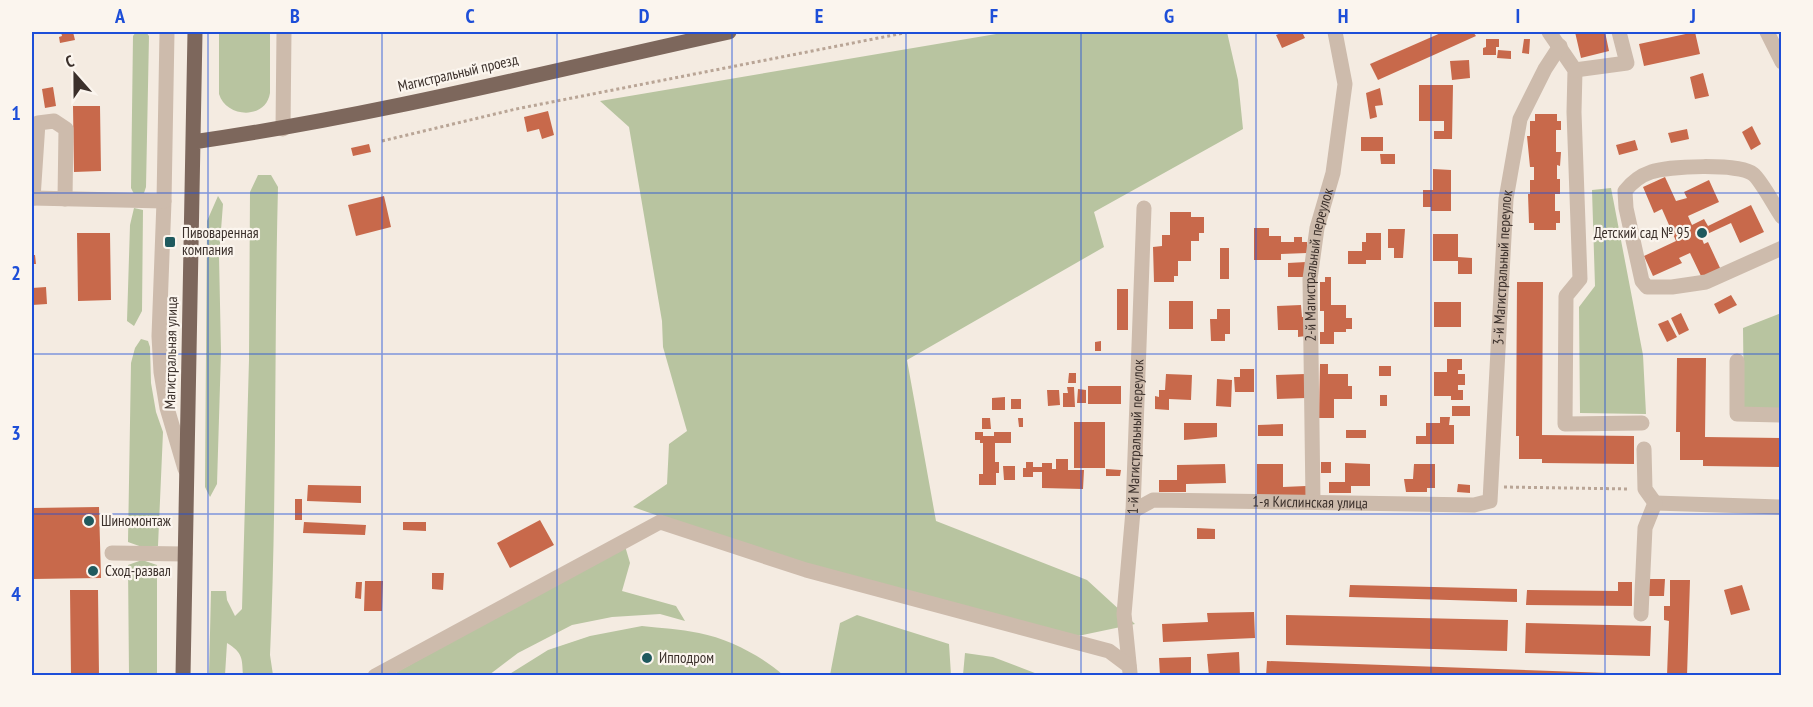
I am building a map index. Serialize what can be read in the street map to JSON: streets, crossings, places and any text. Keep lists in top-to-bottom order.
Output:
{
  "streets": {
    "main road": ["Магистральный проезд", "Магистральная улица"],
    "street": [
      "2-й Магистральный переулок",
      "3-й Магистральный переулок",
      "1-й Магистральный переулок",
      "1-я Кислинская улица"
    ]
  },
  "crossings": [
    ["Магистральный проезд", "Магистральная улица"],
    ["2-й Магистральный переулок", "1-я Кислинская улица"],
    ["3-й Магистральный переулок", "1-я Кислинская улица"],
    ["1-й Магистральный переулок", "1-я Кислинская улица"]
  ],
  "places": {
    "other": [
      "Детский сад № 95",
      "Шиномонтаж",
      "Сход-развал",
      "Ипподром"
    ],
    "transit": ["Пивоваренная компания"]
  },
  "north": "top",
  "grid": {
    "columns": [
      "A",
      "B",
      "C",
      "D",
      "E",
      "F",
      "G",
      "H",
      "I",
      "J"
    ],
    "rows": [
      "1",
      "2",
      "3",
      "4"
    ]
  }
}
